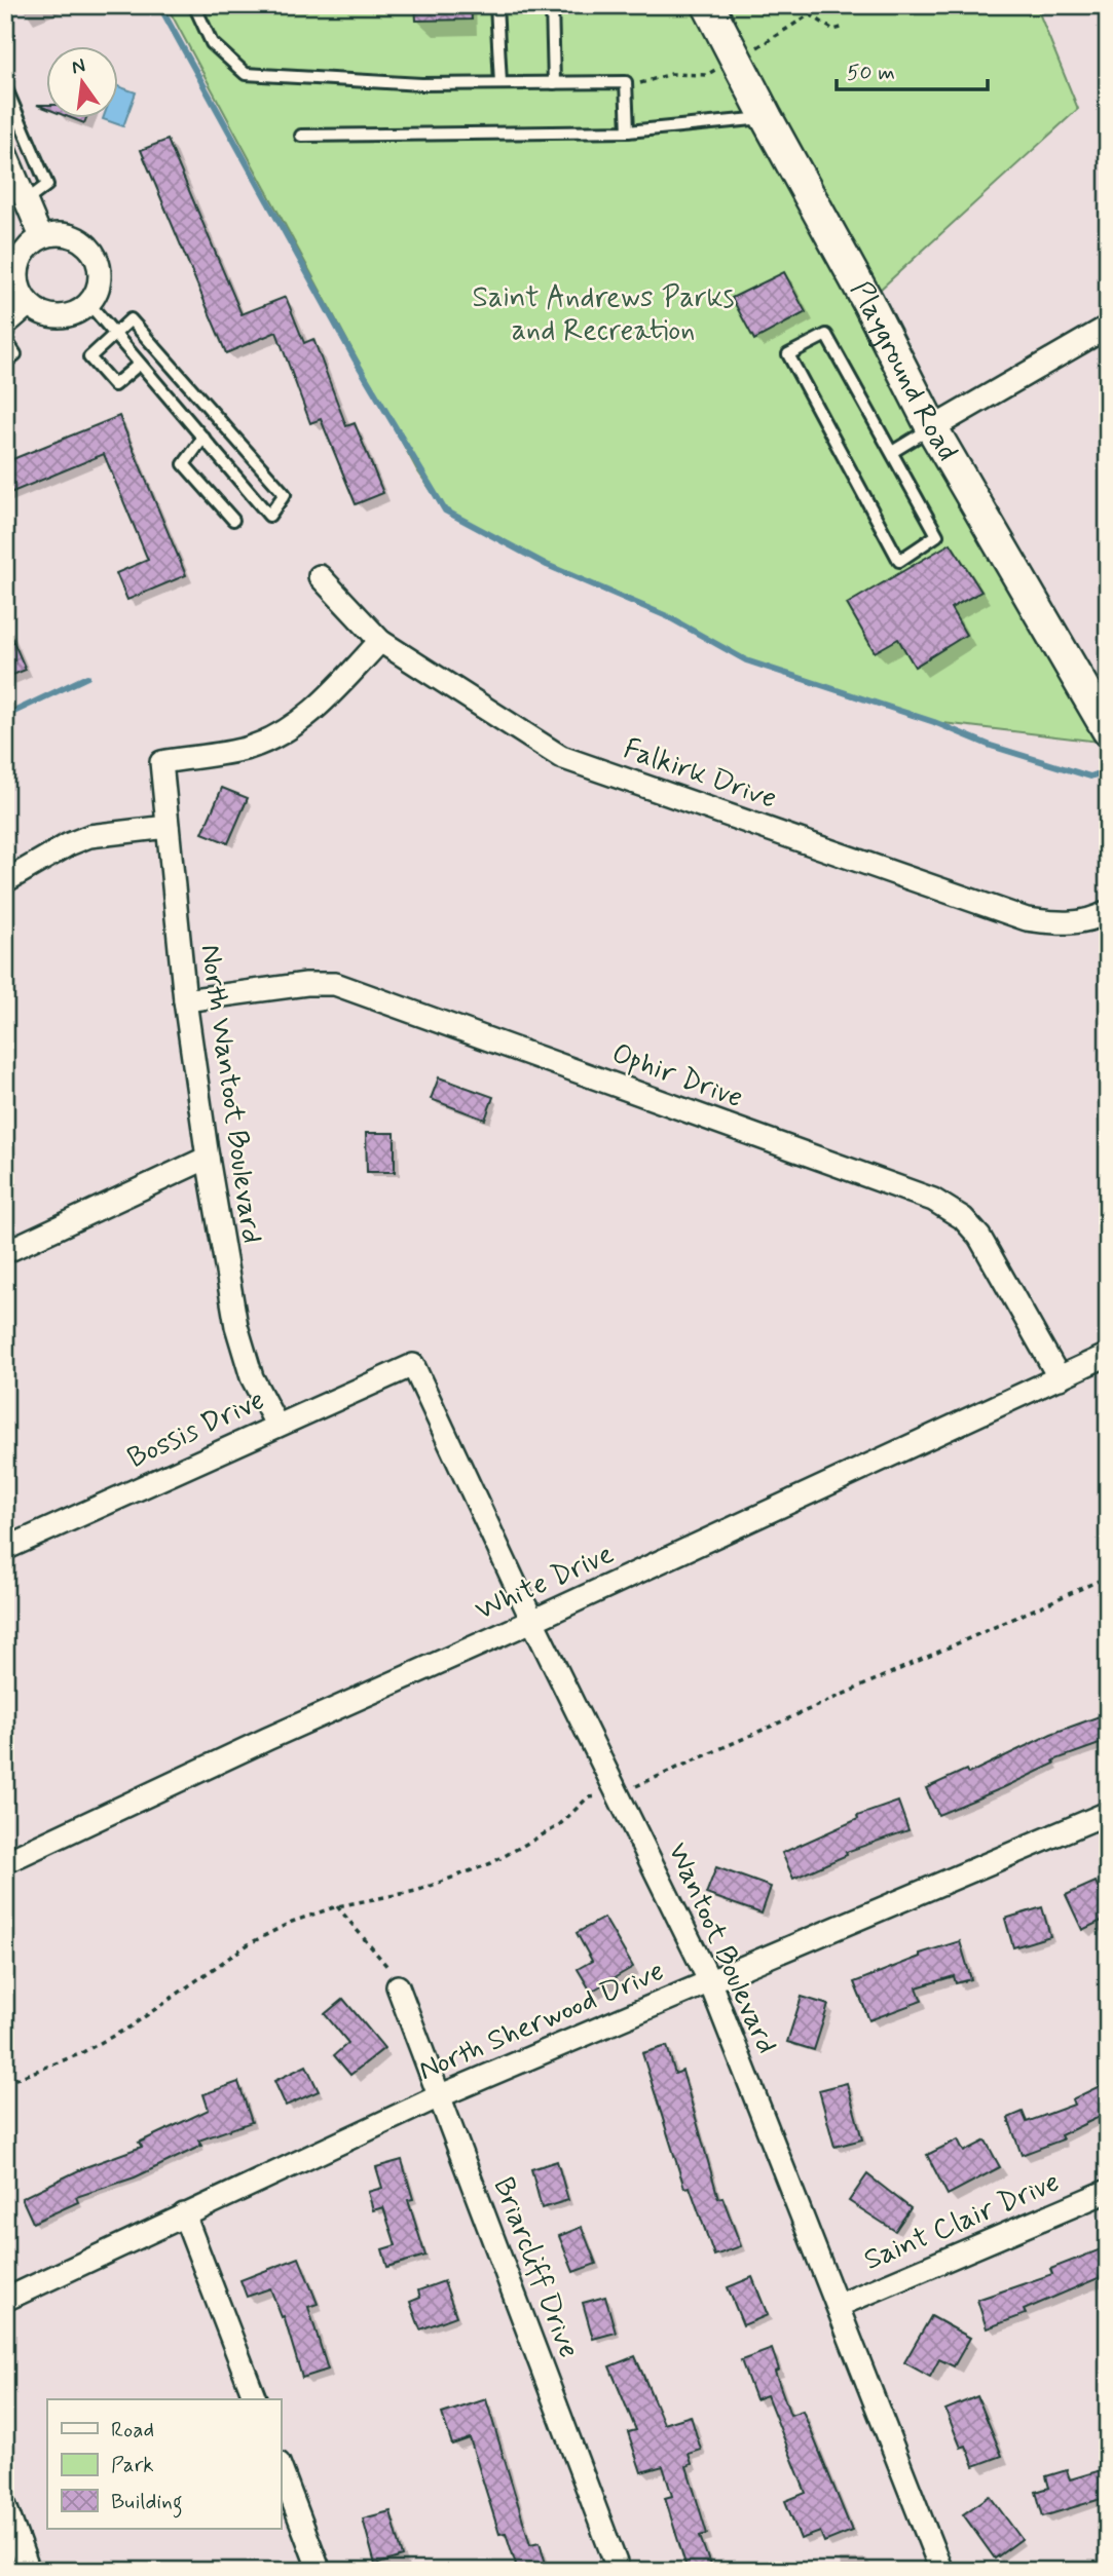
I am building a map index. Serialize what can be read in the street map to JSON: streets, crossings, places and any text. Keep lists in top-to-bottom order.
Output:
{
  "streets": {
    "main road": ["Playground Road"],
    "street": [
      "Falkirk Drive",
      "Ophir Drive",
      "North Wantoot Boulevard",
      "Bossis Drive",
      "White Drive",
      "Wantoot Boulevard",
      "North Sherwood Drive",
      "Saint Clair Drive",
      "Briarcliff Drive"
    ]
  },
  "crossings": [
    ["Falkirk Drive", "North Wantoot Boulevard"],
    ["Ophir Drive", "North Wantoot Boulevard"],
    ["Ophir Drive", "White Drive"],
    ["North Wantoot Boulevard", "Bossis Drive"],
    ["Bossis Drive", "Wantoot Boulevard"],
    ["White Drive", "Wantoot Boulevard"],
    ["Wantoot Boulevard", "North Sherwood Drive"],
    ["Wantoot Boulevard", "Saint Clair Drive"],
    ["North Sherwood Drive", "Briarcliff Drive"]
  ],
  "parks": ["Saint Andrews Parks and Recreation"],
  "legend": ["Road", "Park", "Building"],
  "scale_bar": "50 m",
  "north": "top"
}
